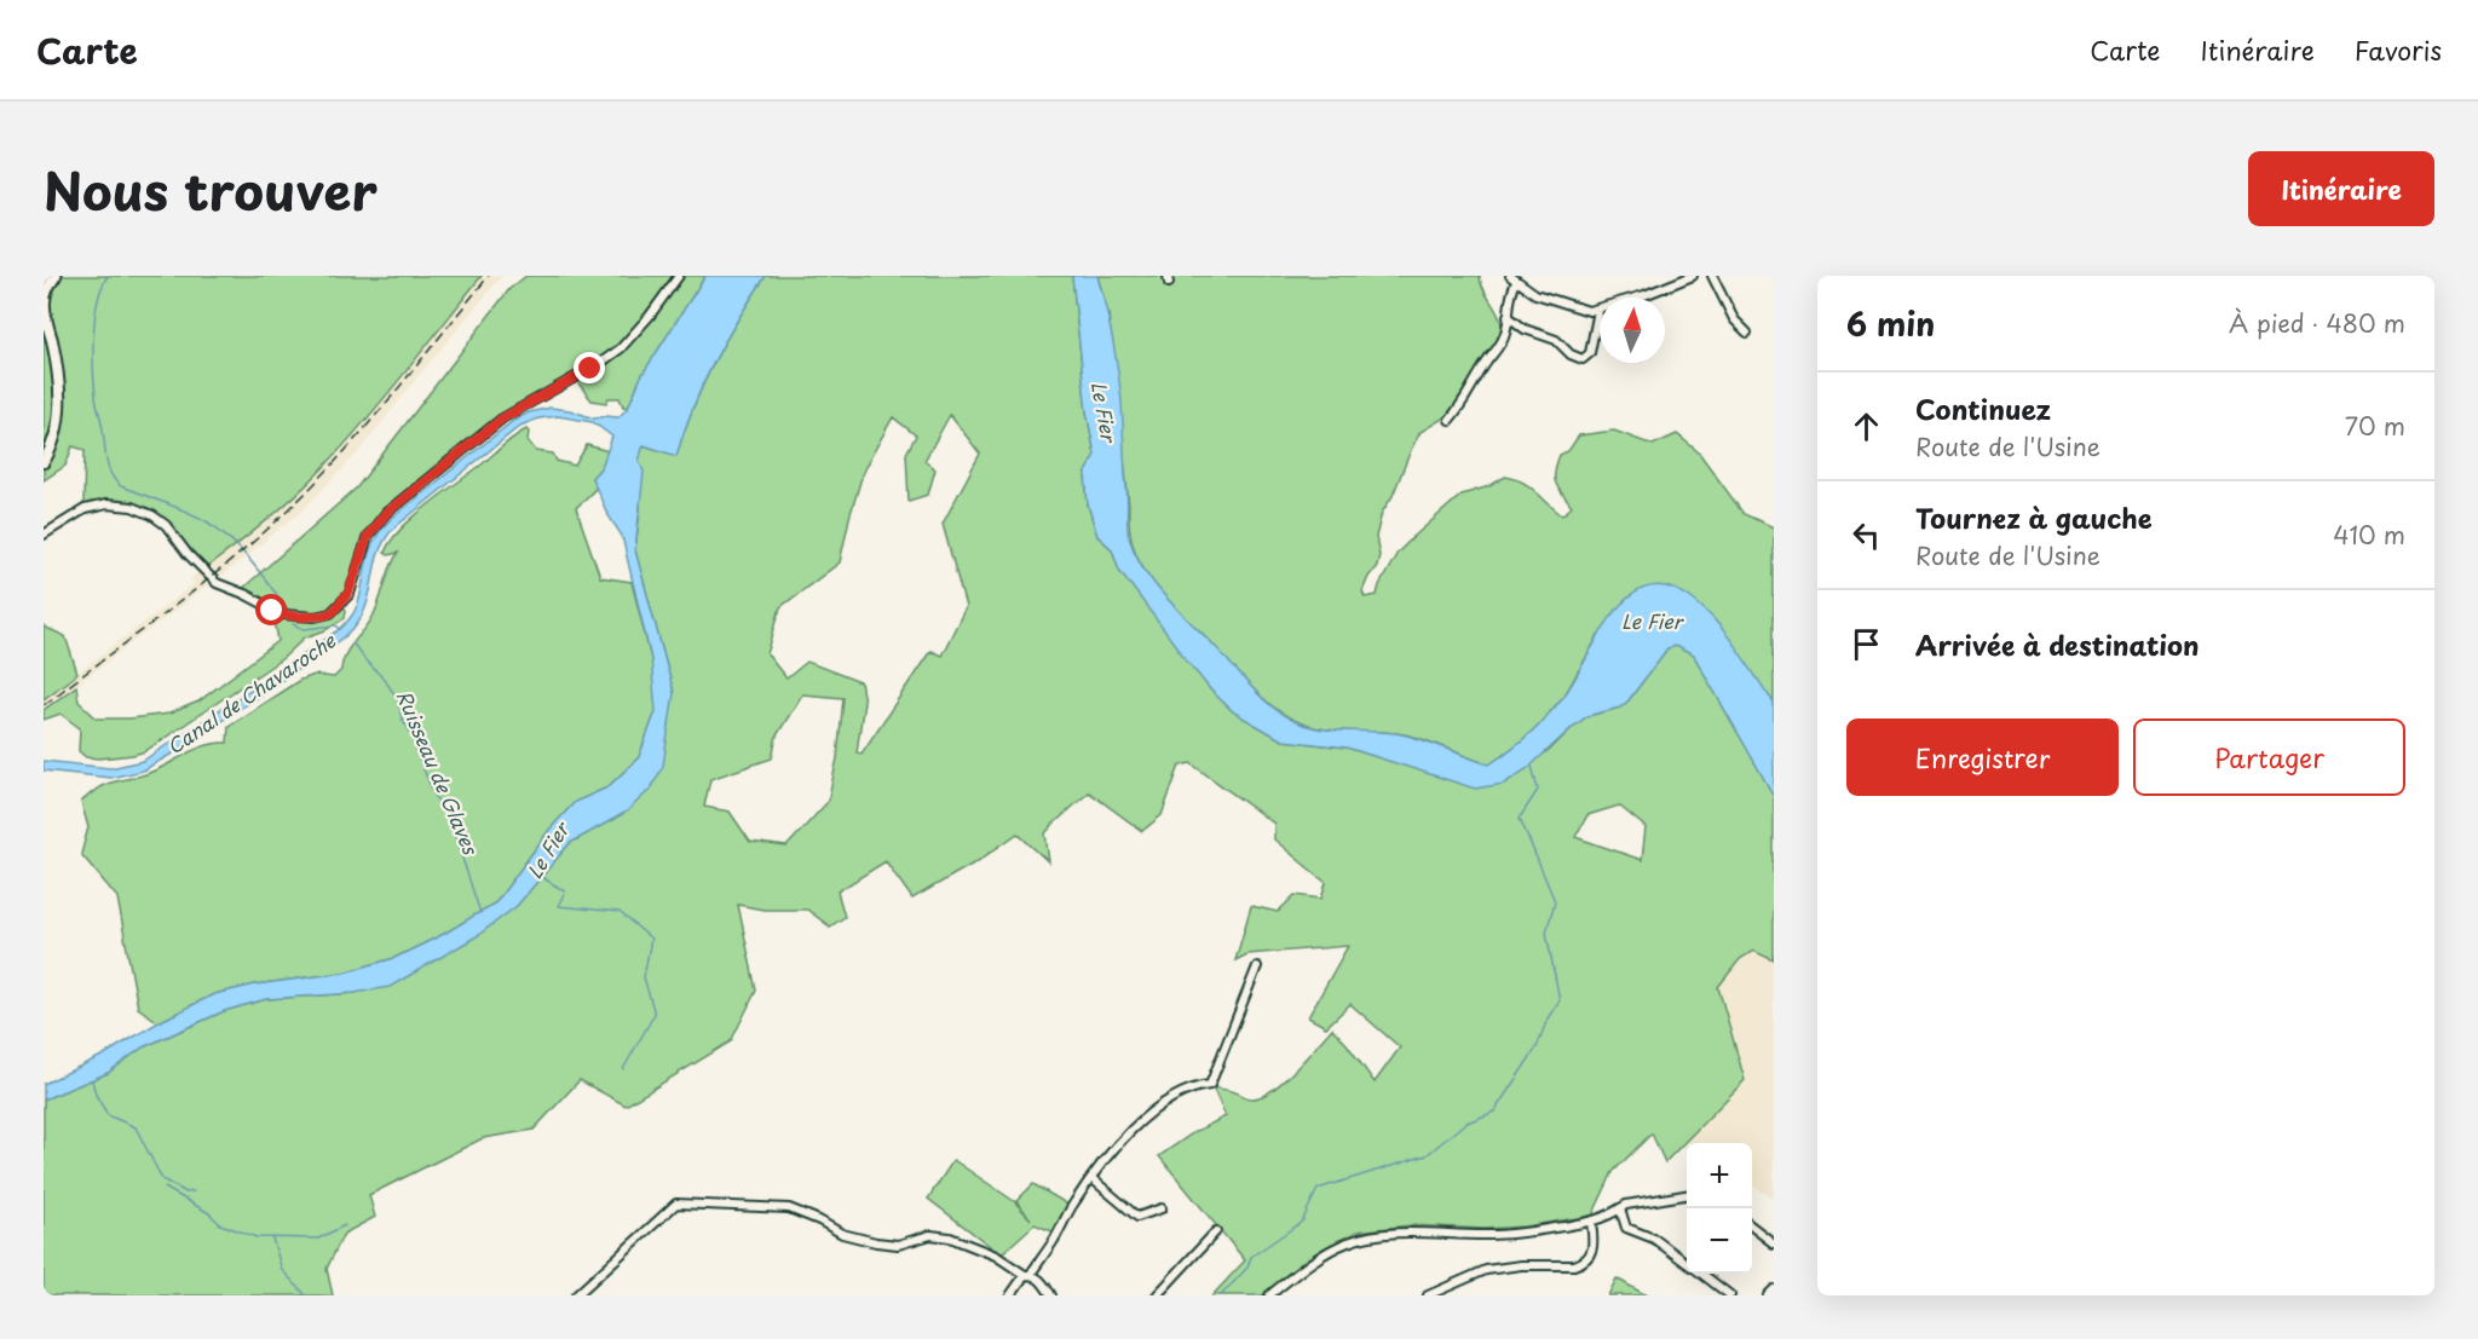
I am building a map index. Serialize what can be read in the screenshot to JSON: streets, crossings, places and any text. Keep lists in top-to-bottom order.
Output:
{
  "water": ["Le Fier", "Canal de Chavaroche", "Ruisseau de Glaves"],
  "north": "top",
  "page": {
    "header": "Carte",
    "nav": ["Carte", "Itinéraire", "Favoris"],
    "title": "Nous trouver",
    "buttons": [
      "Itinéraire",
      ["Enregistrer", "Partager"]
    ],
    "heading": ["6 min", "À pied · 480 m"],
    "list": [
      ["Continuez", "Route de l'Usine", "70 m"],
      ["Tournez à gauche", "Route de l'Usine", "410 m"],
      "Arrivée à destination"
    ],
    "map_buttons": ["+", "−"]
  }
}
